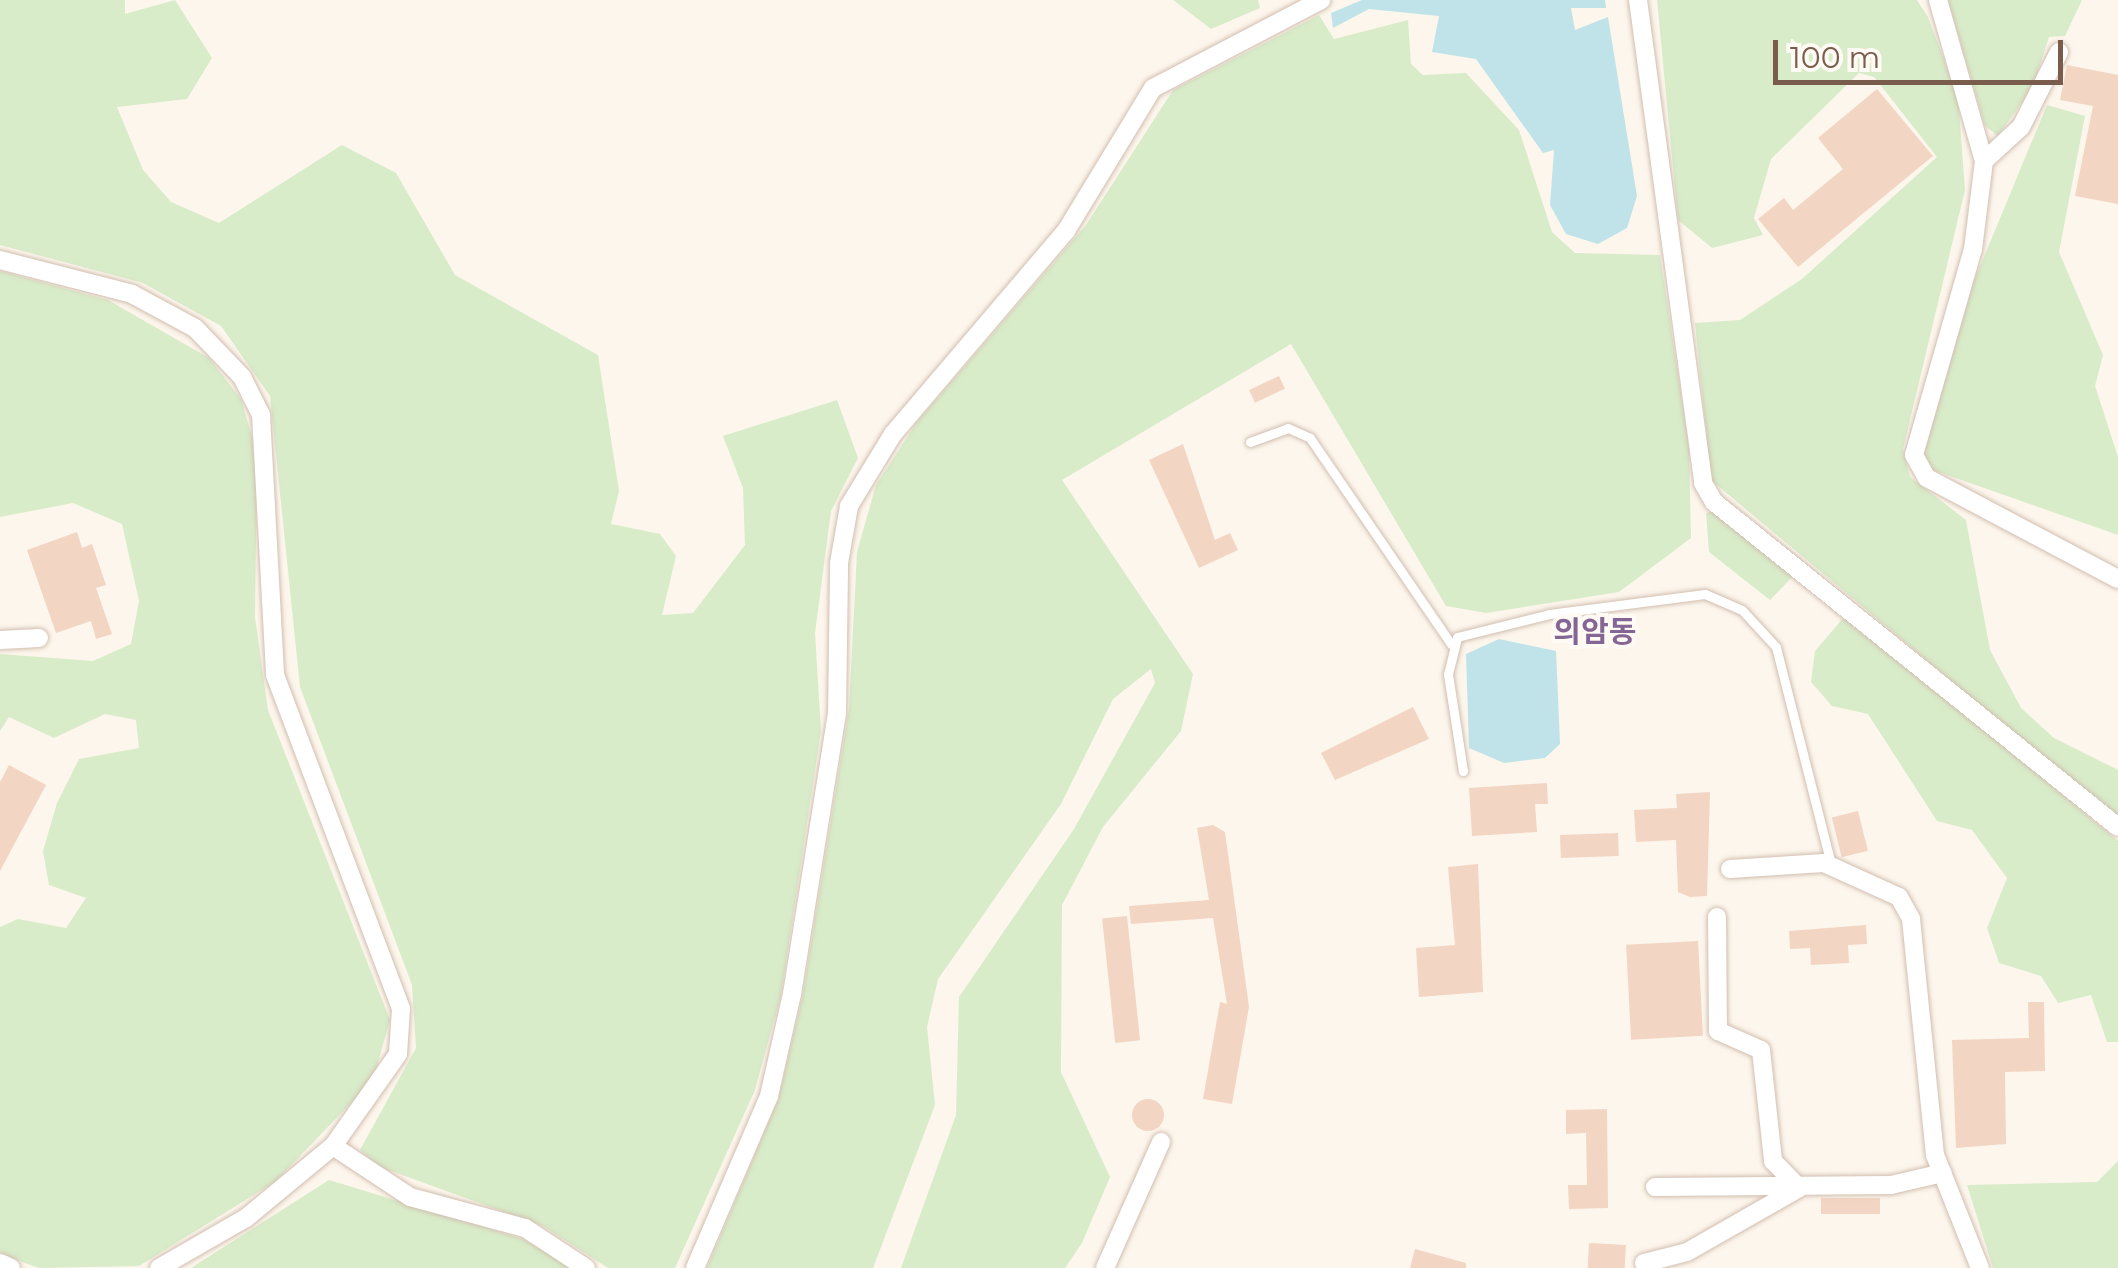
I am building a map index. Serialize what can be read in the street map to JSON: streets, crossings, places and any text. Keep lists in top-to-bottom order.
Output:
{
  "districts": ["의암동"],
  "scale_bar": "100 m"
}
